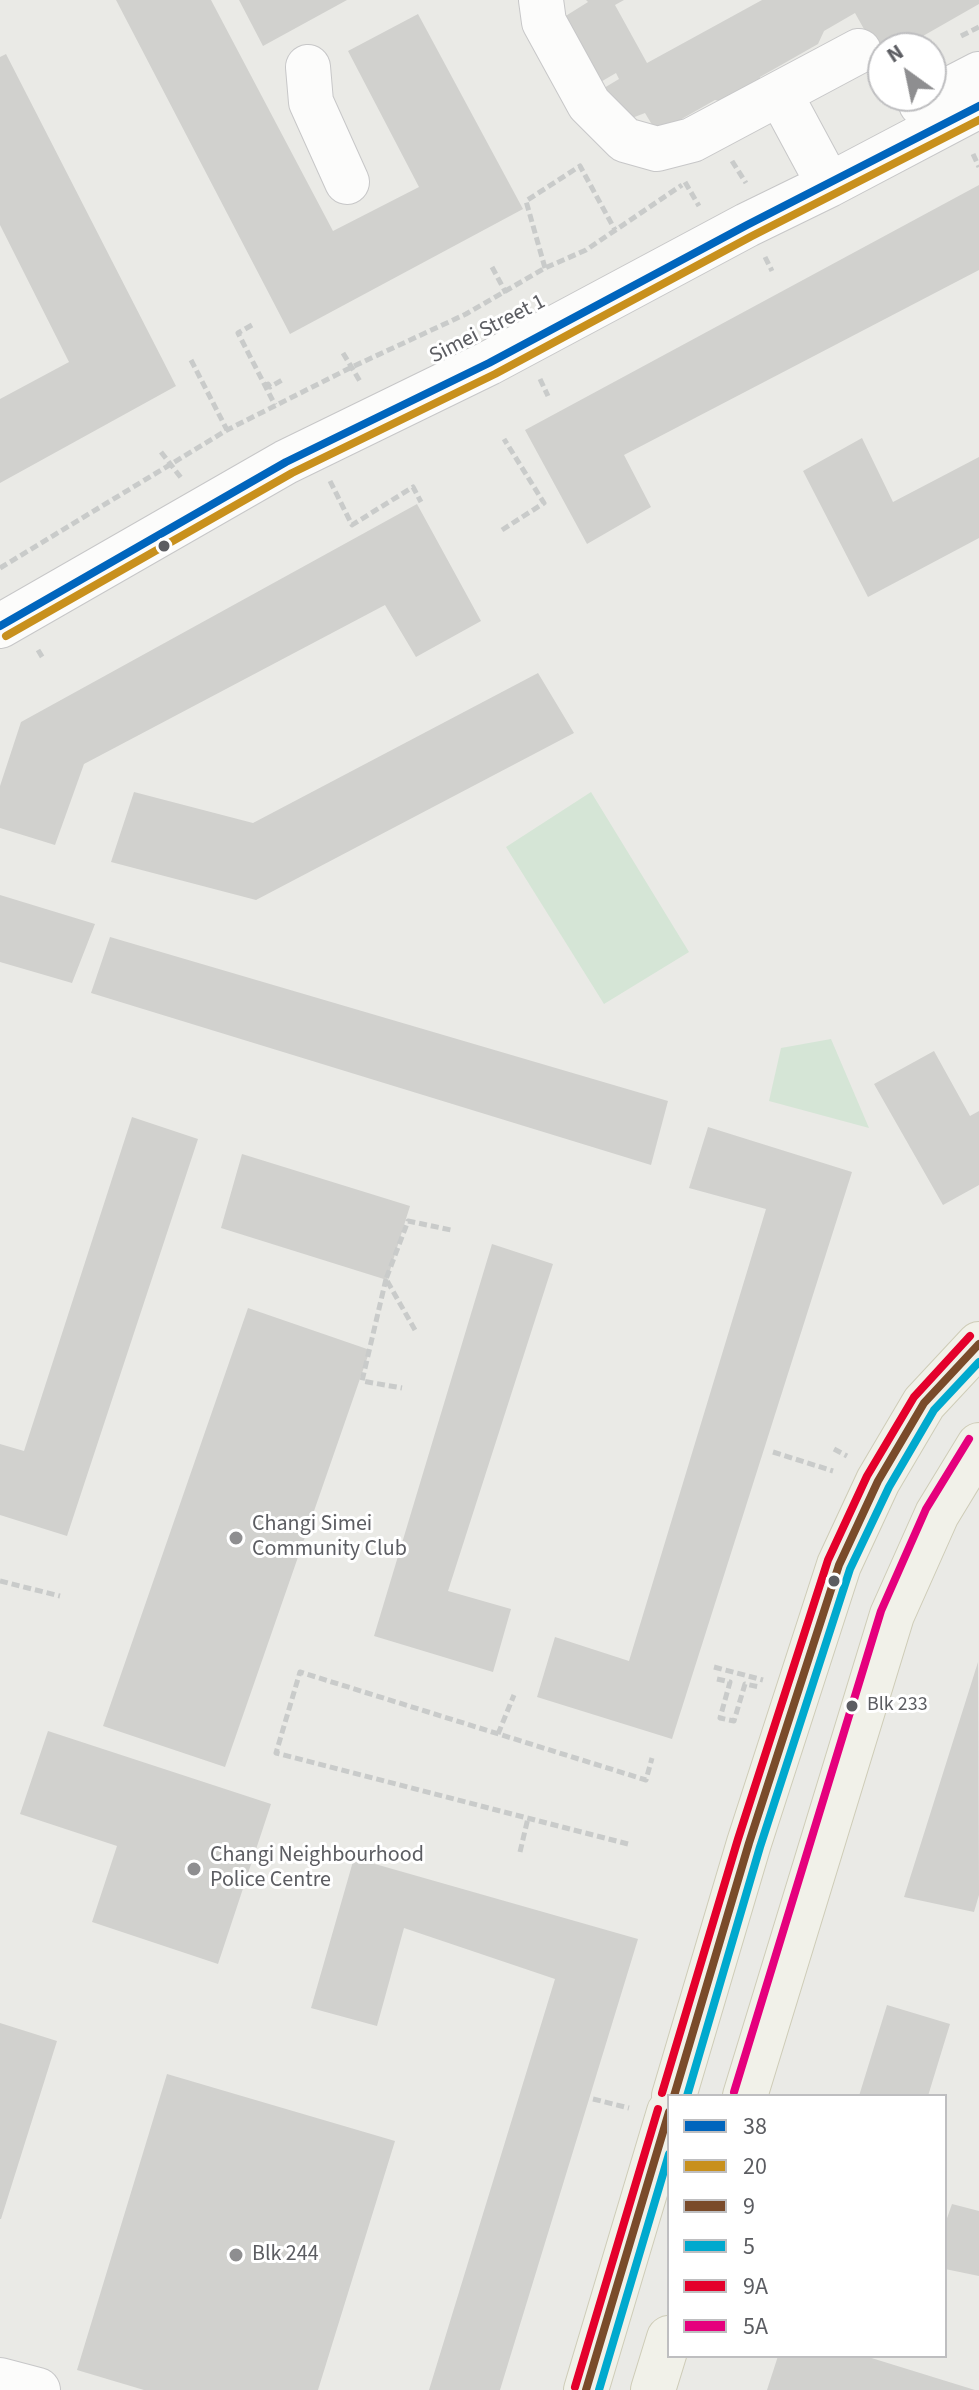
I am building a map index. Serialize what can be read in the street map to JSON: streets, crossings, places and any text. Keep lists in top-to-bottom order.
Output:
{
  "streets": {
    "street": ["Simei Street 1"]
  },
  "places": [
    "Changi Simei Community Club",
    "Blk 233",
    "Changi Neighbourhood Police Centre",
    "Blk 244"
  ],
  "lines": [
    "transit line 38",
    "transit line 20",
    "transit line 9A",
    "transit line 9",
    "transit line 5",
    "transit line 5A"
  ],
  "legend": [
    "38",
    "20",
    "9",
    "5",
    "9A",
    "5A"
  ],
  "north": "top left"
}
